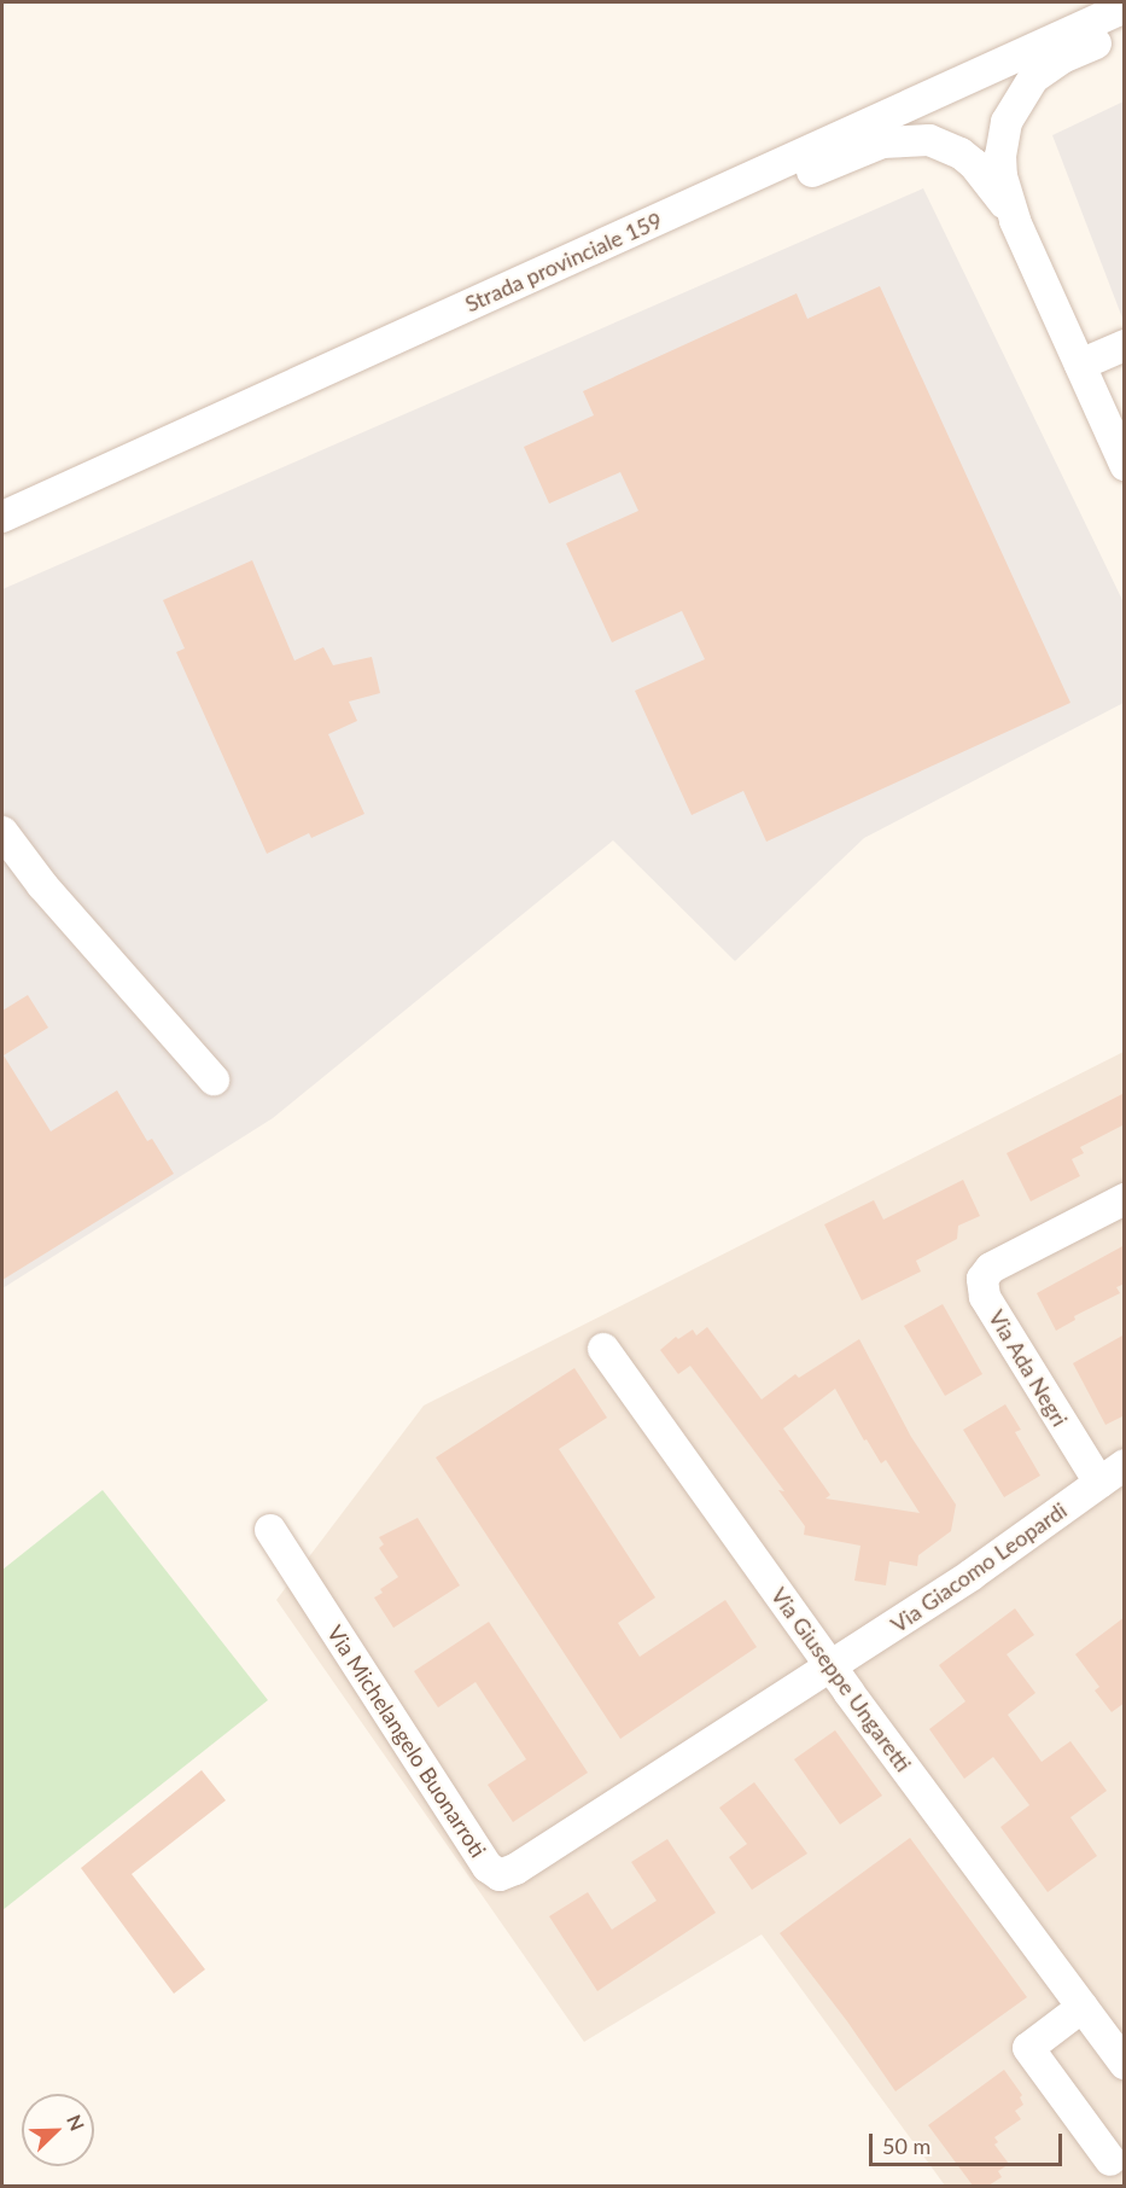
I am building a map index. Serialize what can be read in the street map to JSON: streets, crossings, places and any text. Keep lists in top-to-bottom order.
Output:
{
  "streets": {
    "street": [
      "Strada provinciale 159",
      "Via Ada Negri",
      "Via Giacomo Leopardi",
      "Via Giuseppe Ungaretti",
      "Via Michelangelo Buonarroti"
    ]
  },
  "crossings": [
    ["Via Ada Negri", "Via Giacomo Leopardi"],
    ["Via Giacomo Leopardi", "Via Giuseppe Ungaretti"],
    ["Via Giacomo Leopardi", "Via Michelangelo Buonarroti"],
    ["Via Giuseppe Ungaretti", "Via Michelangelo Buonarroti"]
  ],
  "scale_bar": "50 m",
  "north": "top right"
}
